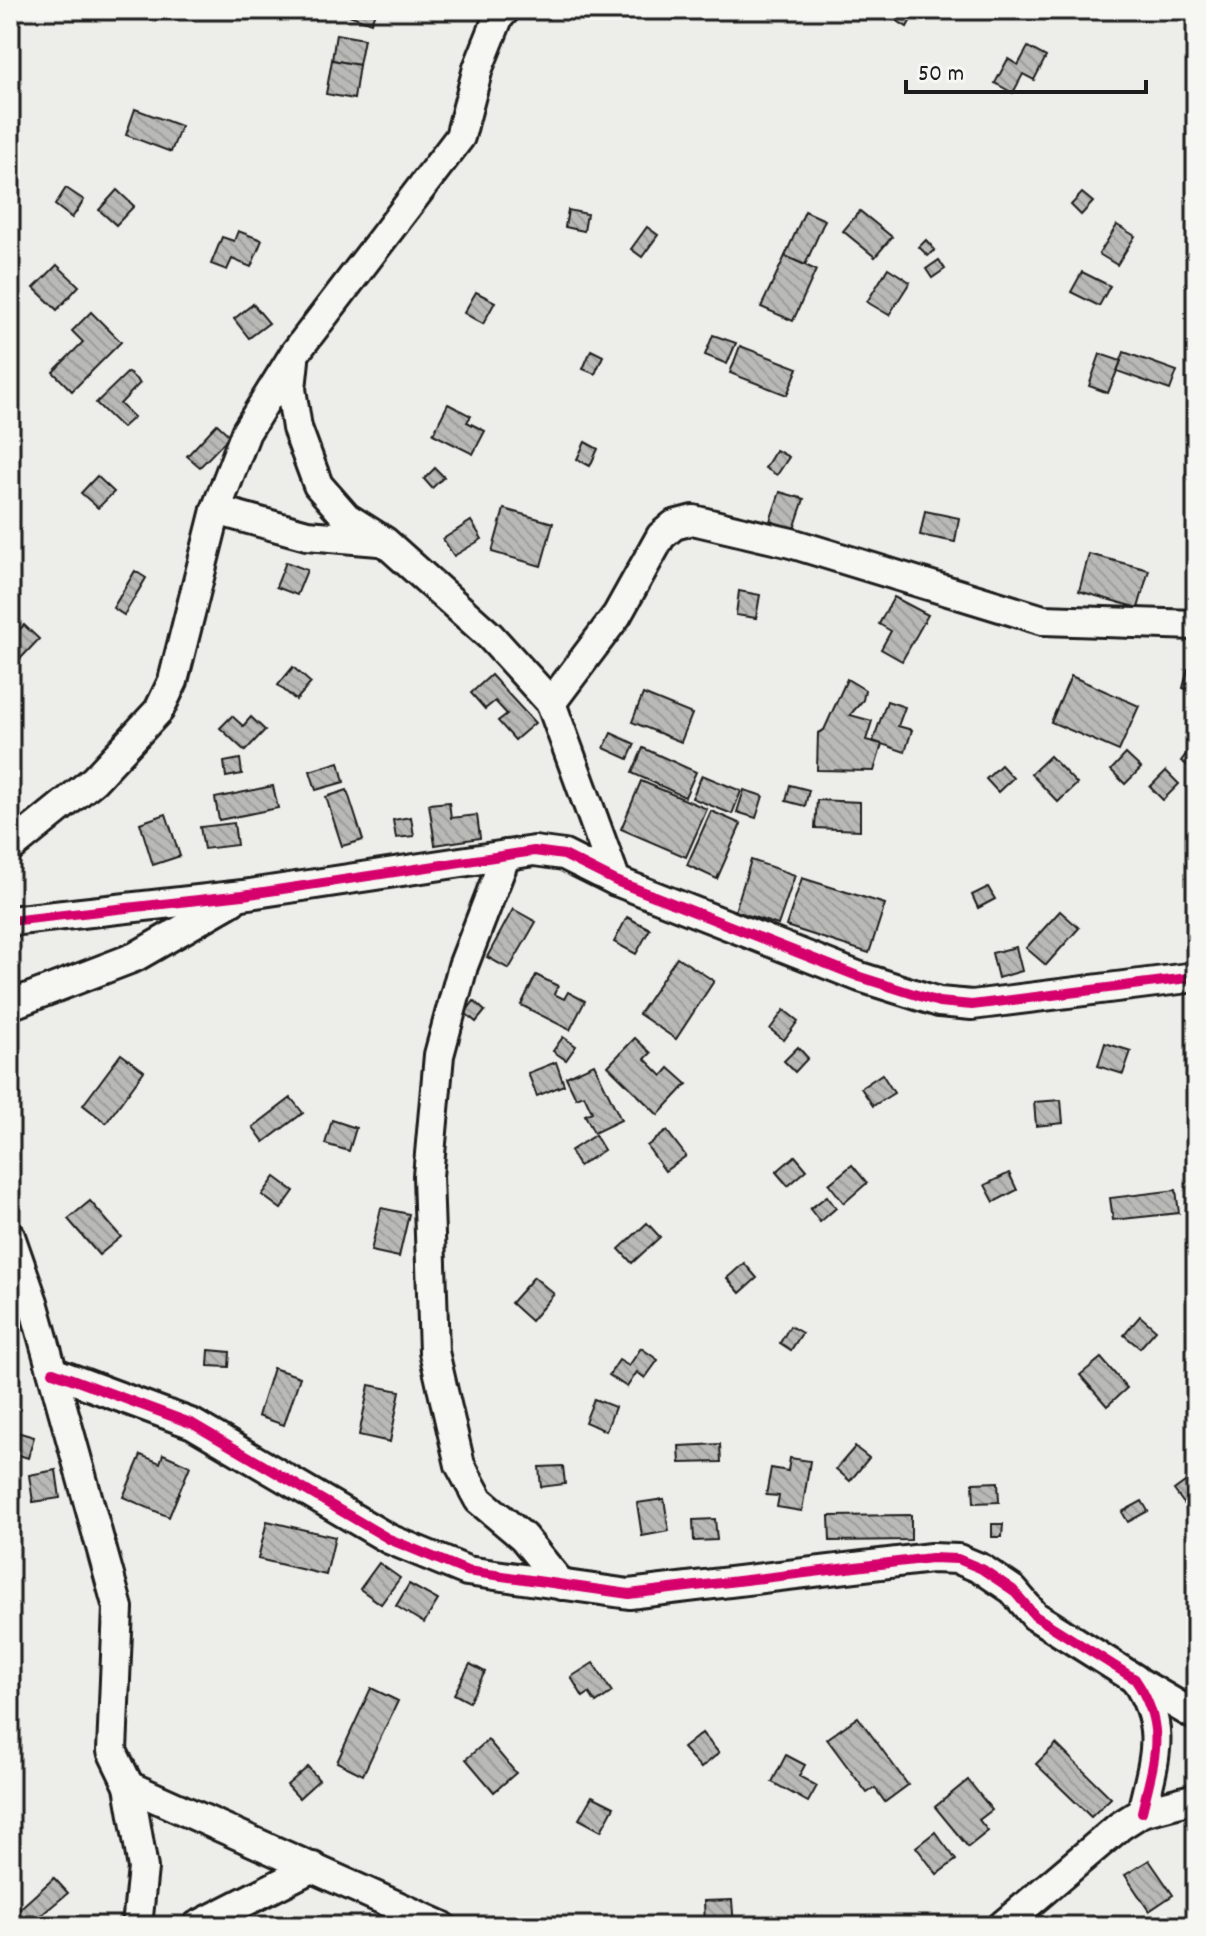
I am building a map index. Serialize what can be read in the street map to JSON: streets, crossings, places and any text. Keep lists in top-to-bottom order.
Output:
{
  "scale_bar": "50 m"
}
